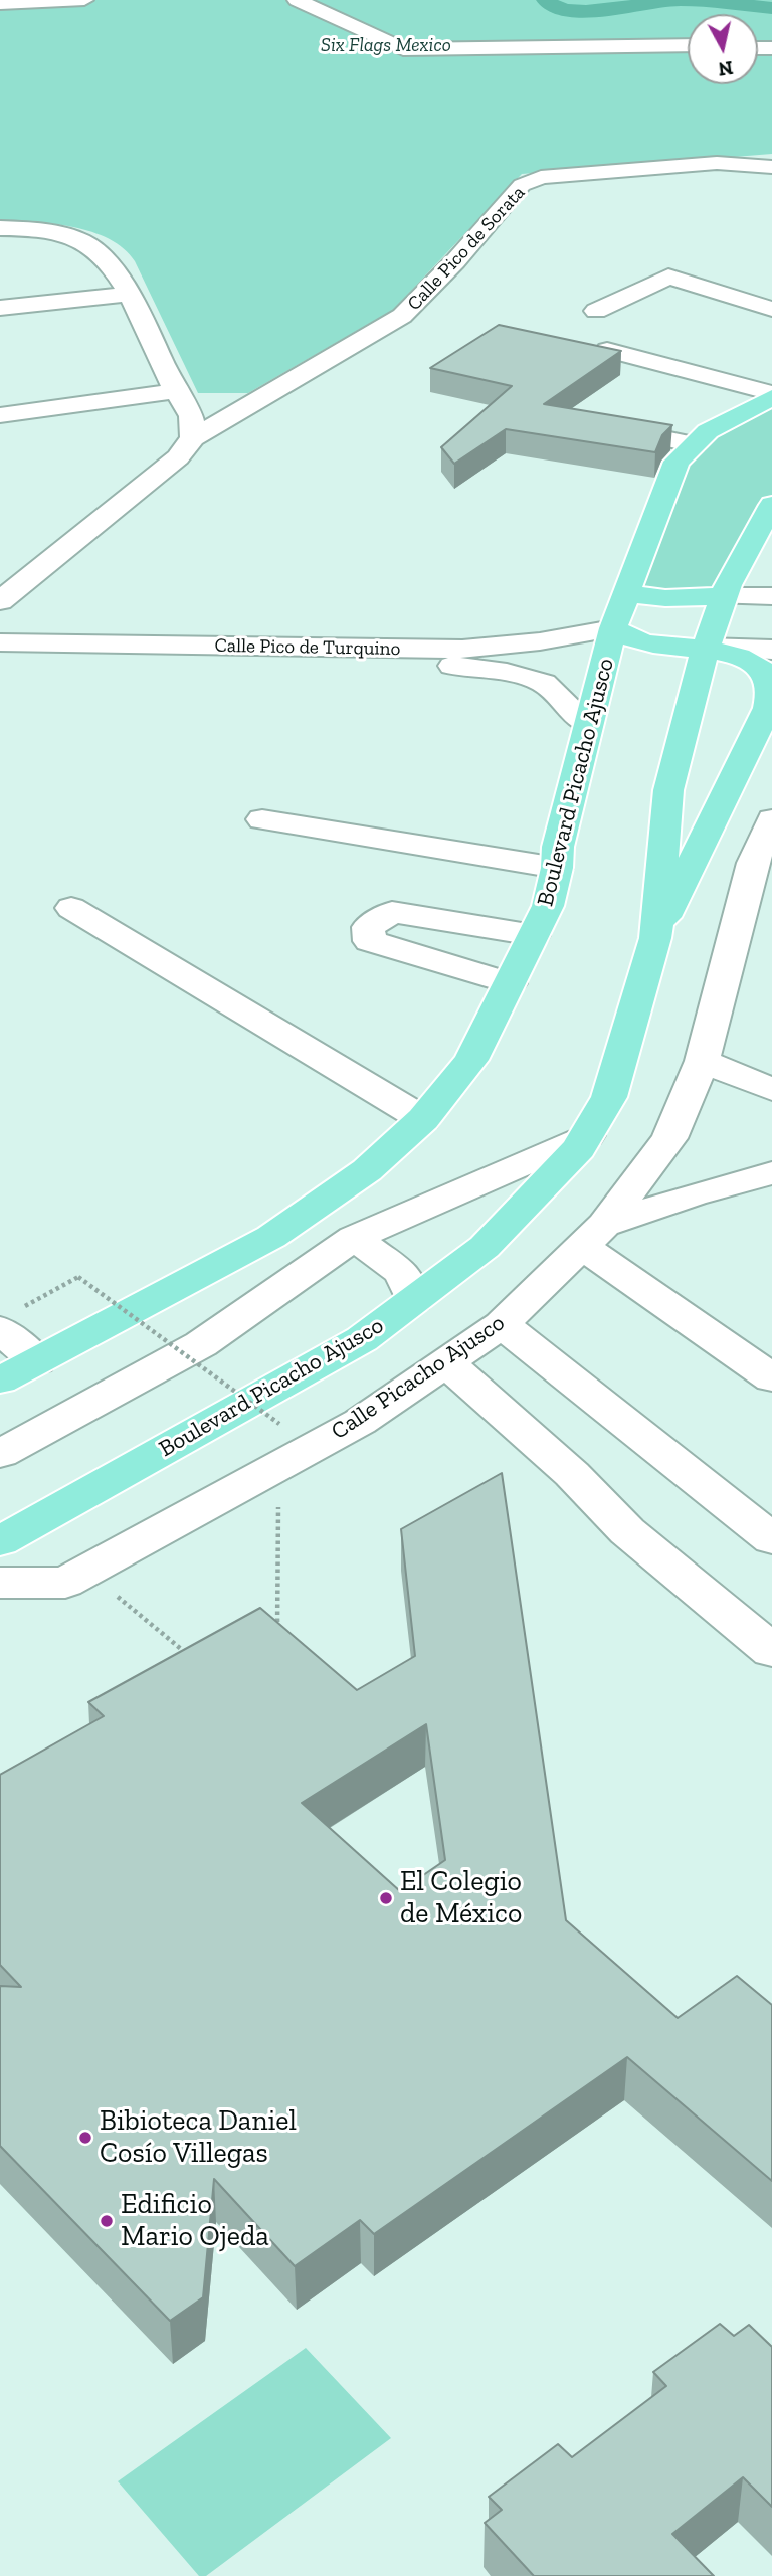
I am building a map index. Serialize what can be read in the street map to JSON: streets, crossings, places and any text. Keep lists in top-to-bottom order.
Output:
{
  "streets": {
    "main road": ["Boulevard Picacho Ajusco"],
    "street": ["Calle Pico de Sorata", "Calle Pico de Turquino", "Calle Picacho Ajusco"]
  },
  "crossings": [
    ["Calle Pico de Turquino", "Boulevard Picacho Ajusco"]
  ],
  "parks": ["Six Flags Mexico"],
  "places": ["El Colegio de México", "Bibioteca Daniel Cosío Villegas", "Edificio Mario Ojeda"],
  "north": "bottom"
}
